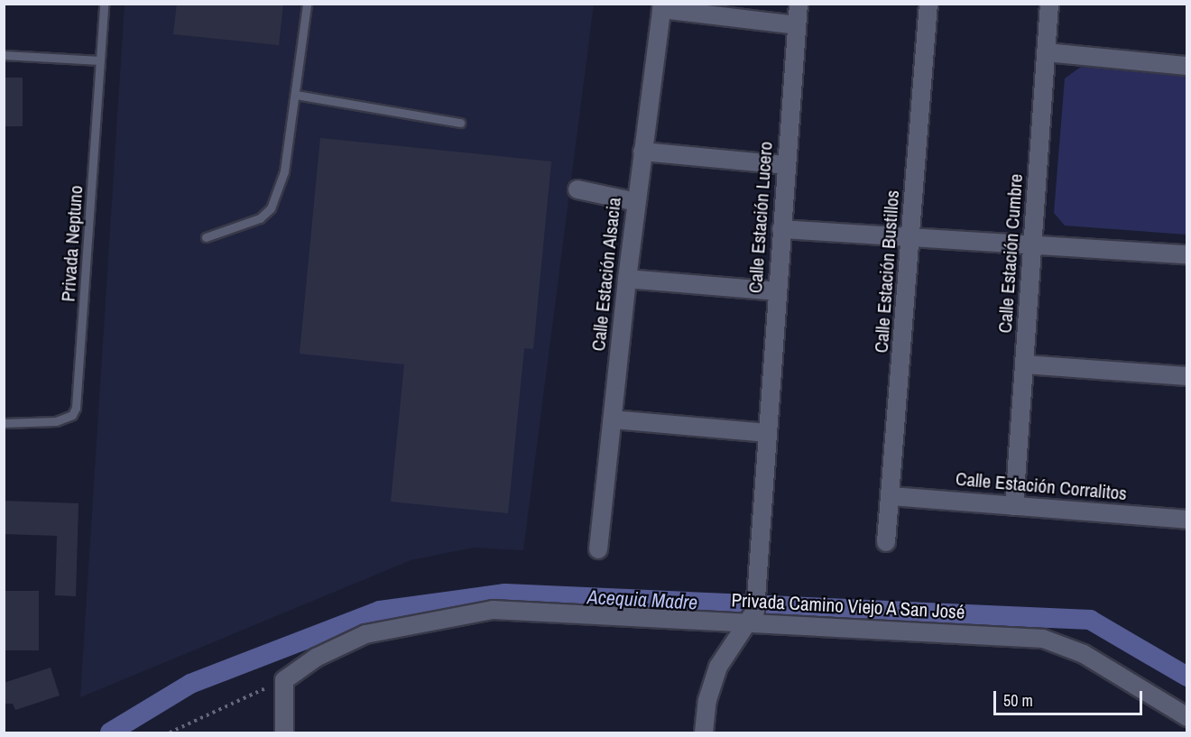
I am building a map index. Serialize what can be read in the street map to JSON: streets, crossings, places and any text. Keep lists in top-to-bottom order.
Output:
{
  "streets": {
    "street": [
      "Calle Estación Lucero",
      "Calle Estación Cumbre",
      "Calle Estación Bustillos",
      "Calle Estación Alsacia",
      "Calle Estación Corralitos",
      "Privada Camino Viejo A San José"
    ],
    "lane": ["Privada Neptuno"]
  },
  "crossings": [
    ["Calle Estación Lucero", "Privada Camino Viejo A San José"],
    ["Calle Estación Cumbre", "Calle Estación Corralitos"],
    ["Calle Estación Bustillos", "Calle Estación Corralitos"]
  ],
  "water": ["Acequia Madre"],
  "scale_bar": "50 m"
}
